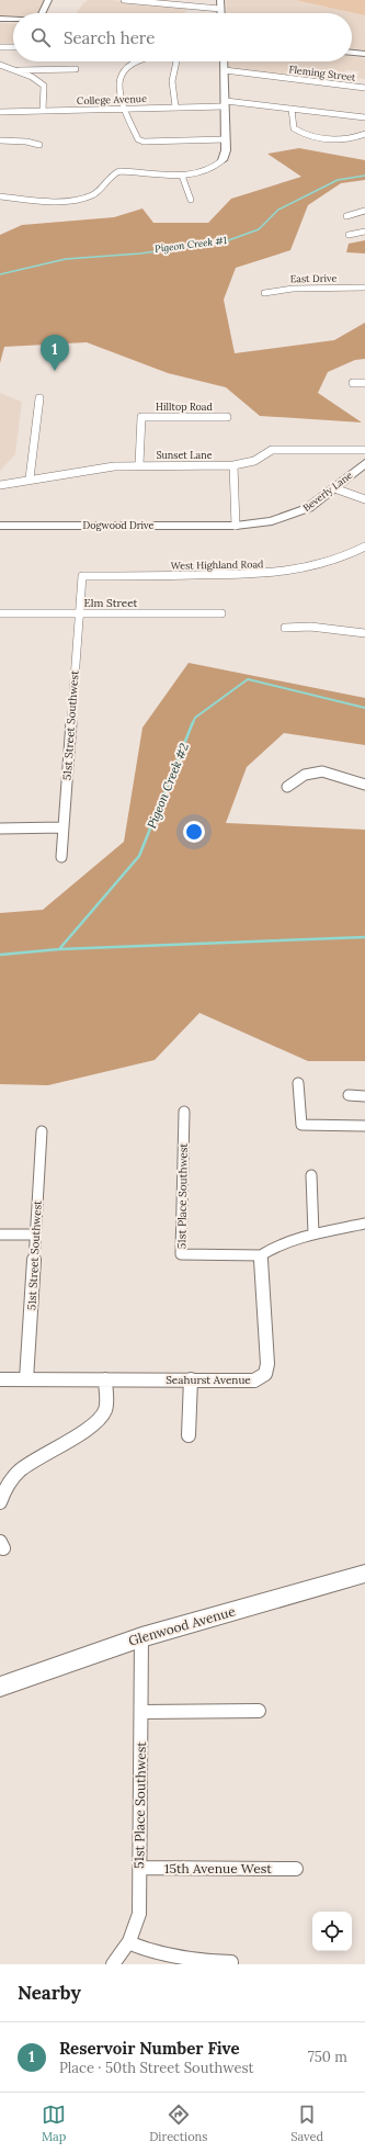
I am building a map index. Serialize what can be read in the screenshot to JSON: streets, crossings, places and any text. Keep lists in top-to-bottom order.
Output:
{
  "streets": {
    "street": [
      "Fleming Street",
      "College Avenue",
      "East Drive",
      "Hilltop Road",
      "Sunset Lane",
      "Beverly Lane",
      "Dogwood Drive",
      "West Highland Road",
      "Elm Street",
      "51st Street Southwest",
      "51st Place Southwest",
      "Seahurst Avenue",
      "Glenwood Avenue",
      "15th Avenue West"
    ]
  },
  "crossings": [
    ["Hilltop Road", "Sunset Lane"],
    ["Beverly Lane", "Dogwood Drive"],
    ["West Highland Road", "51st Street Southwest"],
    ["Elm Street", "51st Street Southwest"],
    ["51st Street Southwest", "Seahurst Avenue"],
    ["51st Place Southwest", "Seahurst Avenue"],
    ["51st Place Southwest", "Glenwood Avenue"],
    ["51st Place Southwest", "15th Avenue West"]
  ],
  "water": ["Pigeon Creek #1", "Pigeon Creek #2"],
  "page": {
    "search": "Search here",
    "pins": "1",
    "heading": "Nearby",
    "list": [
      {
        "mark": "1",
        "name": "Reservoir Number Five",
        "note": "Place · 50th Street Southwest",
        "value": "750 m"
      }
    ],
    "nav": ["Map", "Directions", "Saved"]
  }
}
